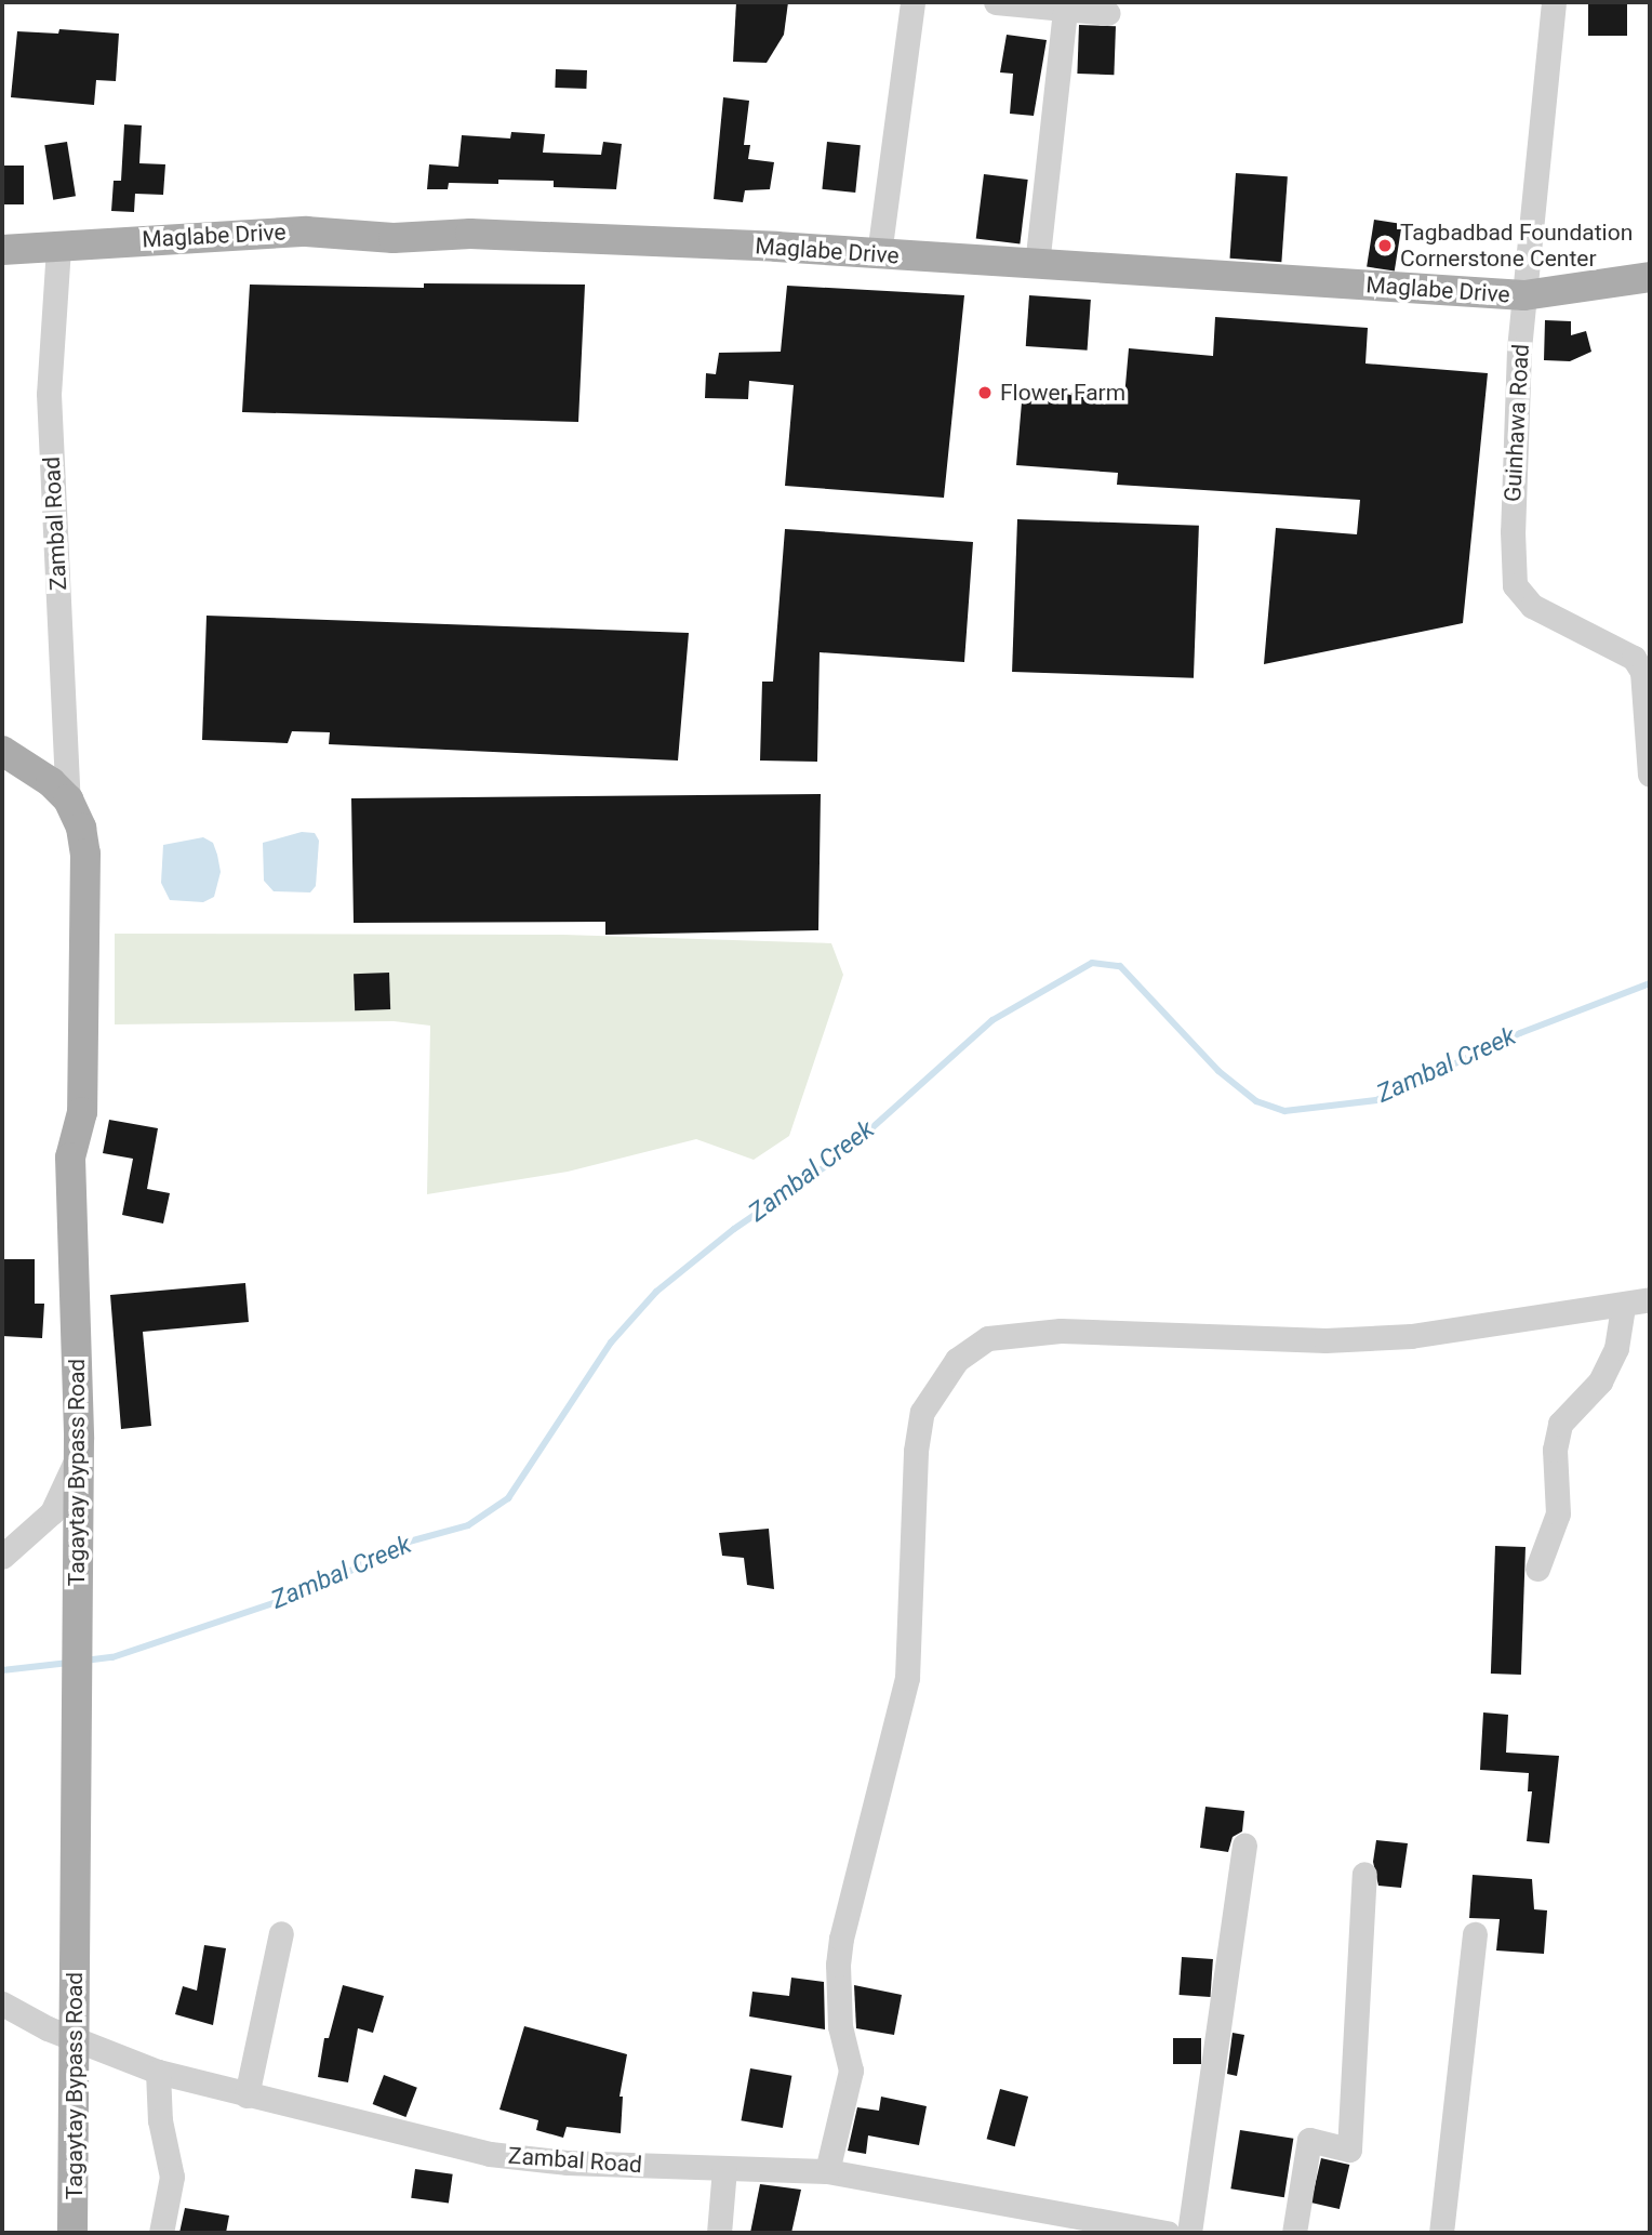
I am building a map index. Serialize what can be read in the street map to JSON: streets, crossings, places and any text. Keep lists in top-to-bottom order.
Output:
{
  "streets": {
    "main road": ["Maglabe Drive", "Tagaytay Bypass Road"],
    "street": ["Guinhawa Road", "Zambal Road"]
  },
  "crossings": [
    ["Maglabe Drive", "Guinhawa Road"],
    ["Maglabe Drive", "Zambal Road"],
    ["Zambal Road", "Tagaytay Bypass Road"]
  ],
  "water": ["Zambal Creek"],
  "places": ["Tagbadbad Foundation Cornerstone Center", "Flower Farm"]
}
